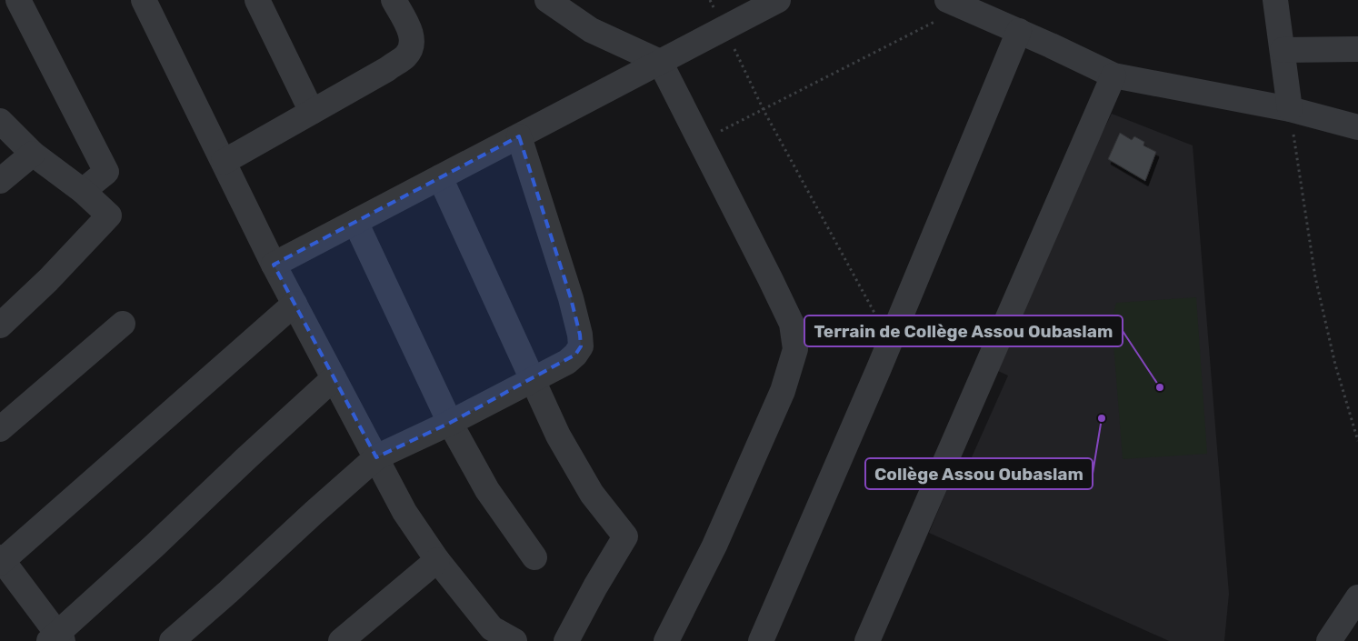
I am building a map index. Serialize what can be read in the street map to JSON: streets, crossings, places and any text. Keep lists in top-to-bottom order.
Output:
{
  "places": ["Terrain de Collège Assou Oubaslam", "Collège Assou Oubaslam"]
}
